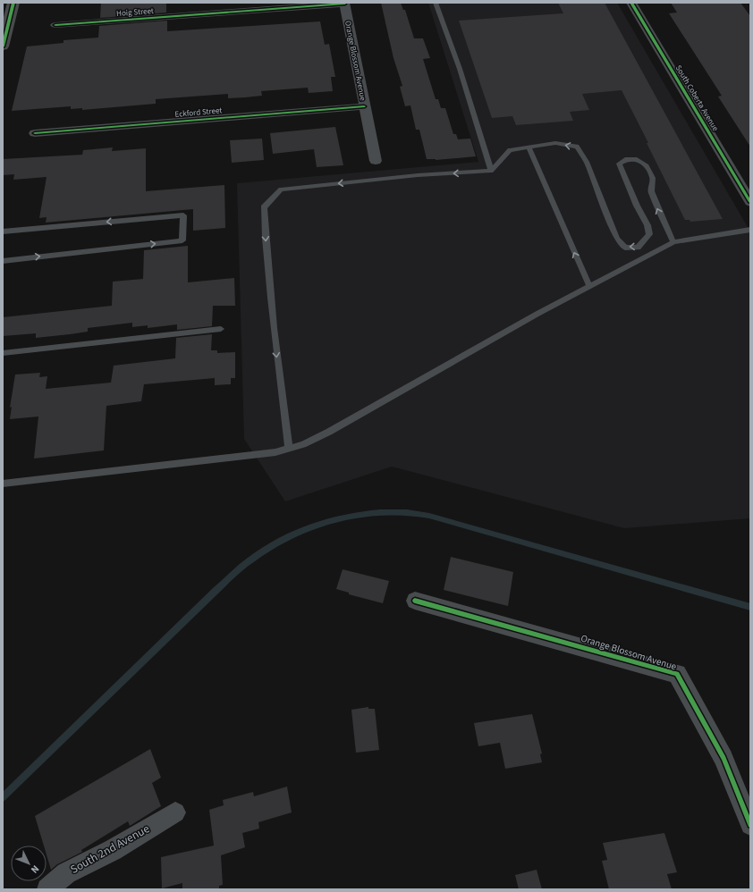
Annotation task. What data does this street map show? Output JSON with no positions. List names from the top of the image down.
{
  "streets": {
    "street": [
      "Hoig Street",
      "Orange Blossom Avenue",
      "South Coberta Avenue",
      "Eckford Street",
      "South 2nd Avenue"
    ]
  },
  "crossings": [
    ["Hoig Street", "Orange Blossom Avenue"],
    ["Orange Blossom Avenue", "Eckford Street"]
  ],
  "north": "bottom right"
}
